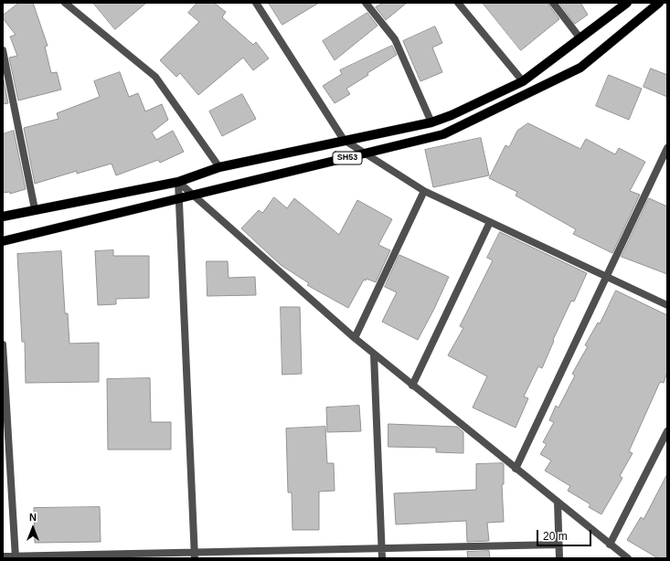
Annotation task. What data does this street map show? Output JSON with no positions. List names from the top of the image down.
{
  "streets": {
    "main road": ["SH53"]
  },
  "scale_bar": "20 m",
  "north": "top"
}
